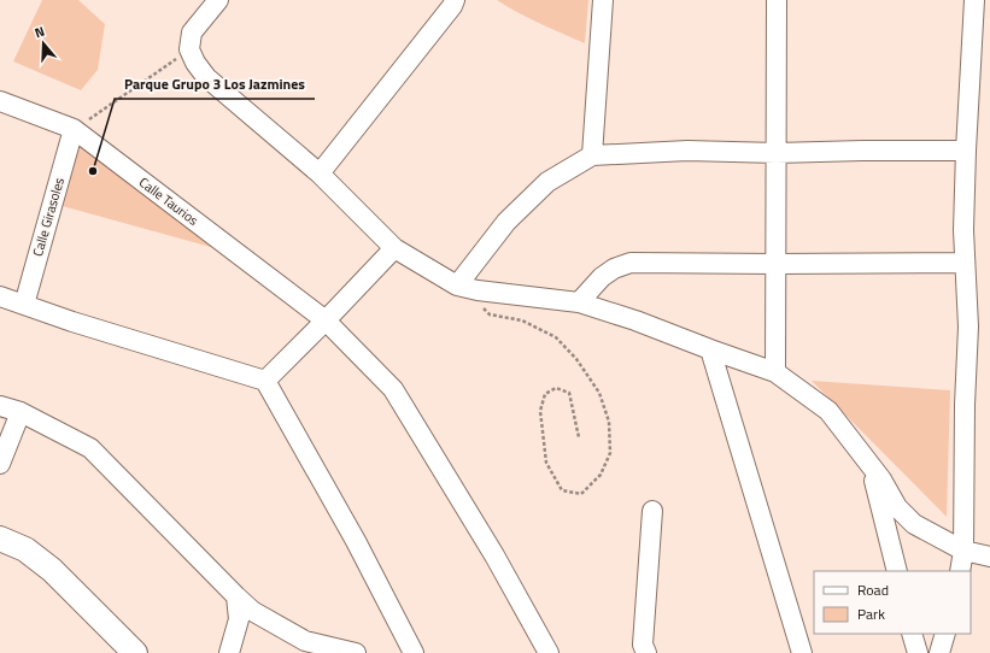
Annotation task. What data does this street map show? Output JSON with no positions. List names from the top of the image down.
{
  "streets": {
    "street": ["Calle Taurios", "Calle Girasoles"]
  },
  "crossings": [
    ["Calle Taurios", "Calle Girasoles"]
  ],
  "places": ["Parque Grupo 3 Los Jazmines"],
  "legend": ["Road", "Park"],
  "north": "top"
}
